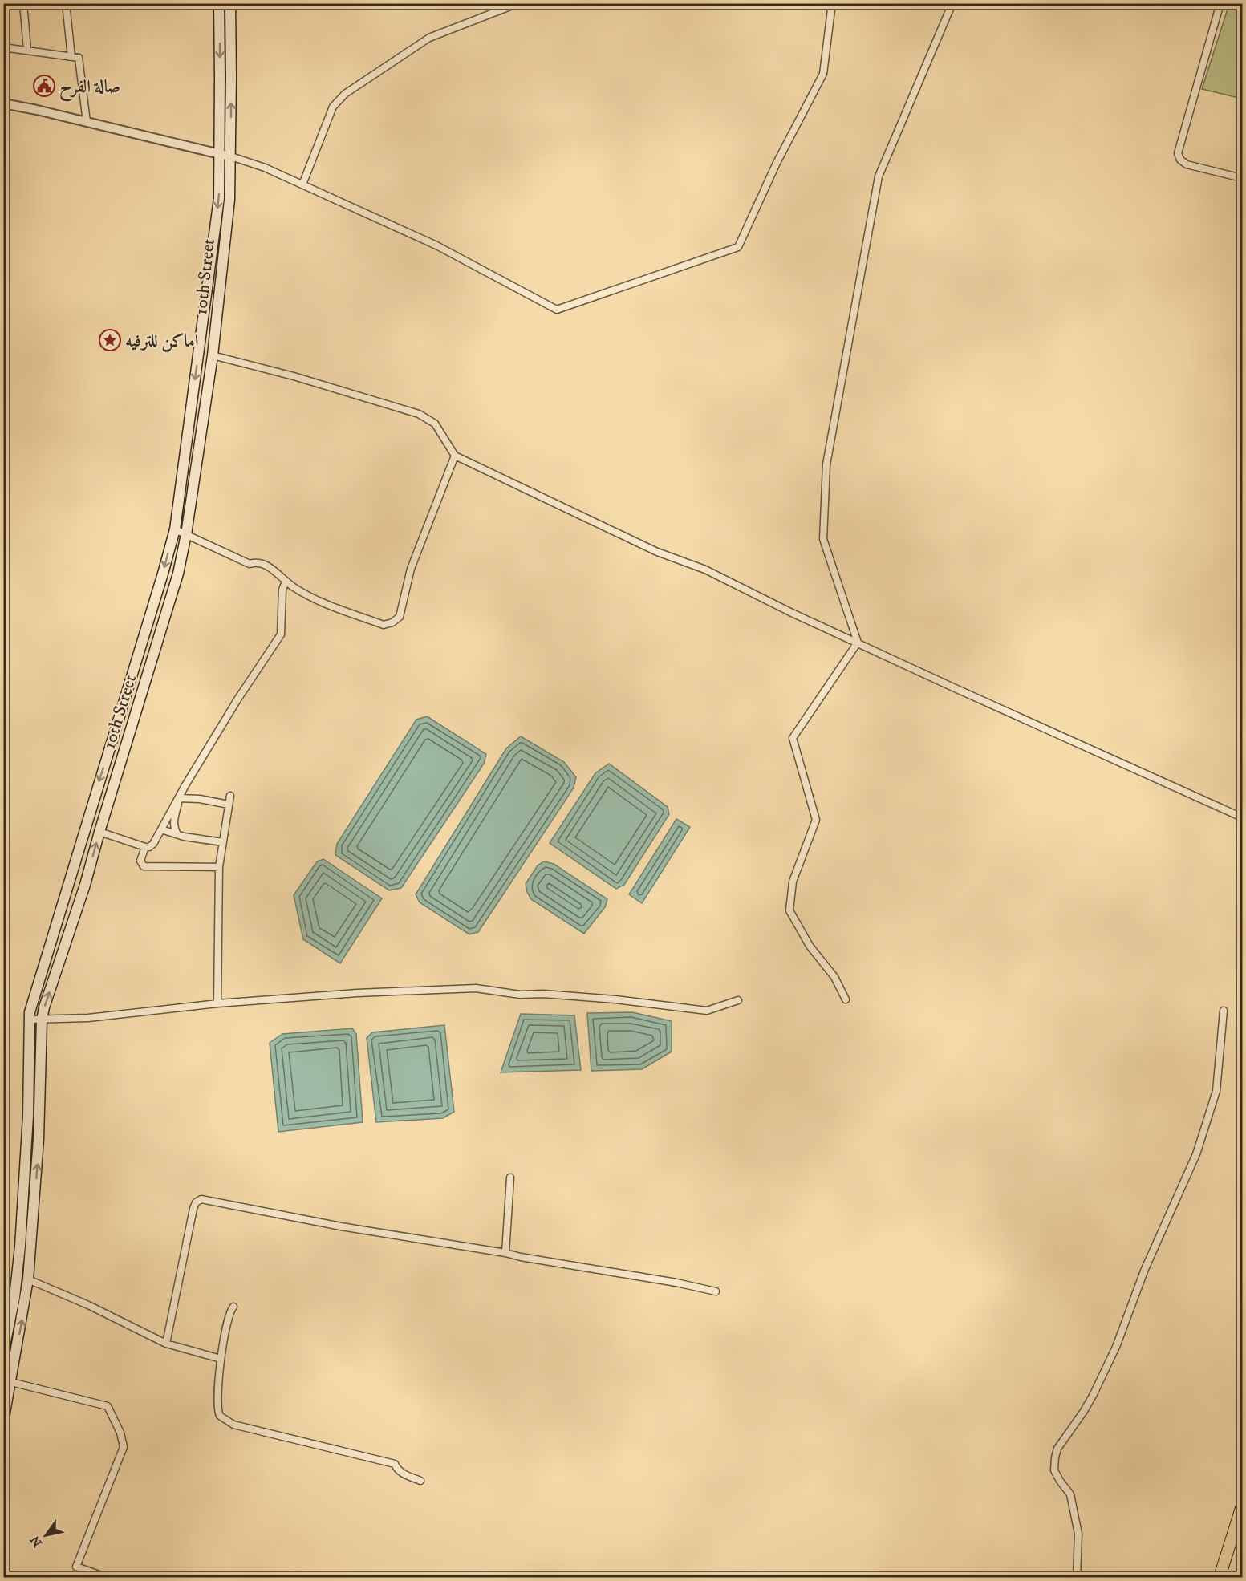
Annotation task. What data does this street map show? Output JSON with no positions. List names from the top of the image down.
{
  "streets": {
    "main road": ["10th Street"]
  },
  "places": {
    "public building": ["صالة الفرح"],
    "place": ["اماكن للترفيه"]
  },
  "north": "bottom left"
}
